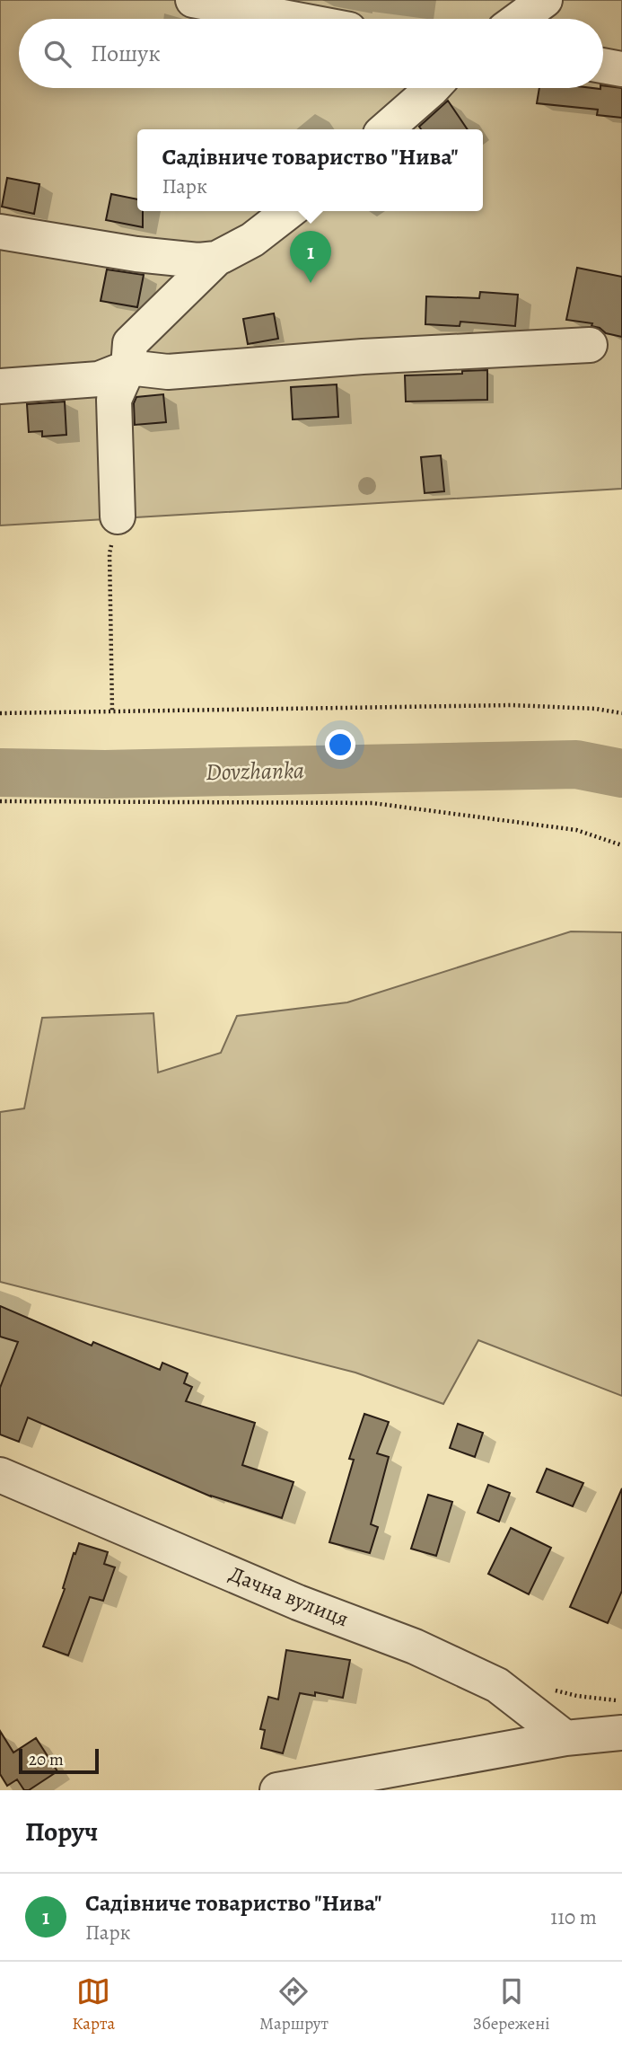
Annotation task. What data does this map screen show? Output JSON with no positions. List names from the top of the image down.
{
  "streets": {
    "street": ["Дачна вулиця"]
  },
  "water": ["Dovzhanka"],
  "scale_bar": "20 m",
  "page": {
    "search": "Пошук",
    "popup": ["Садівниче товариство \"Нива\"", "Парк"],
    "pins": "1",
    "scale": "20 m",
    "heading": "Поруч",
    "list": [
      {
        "mark": "1",
        "name": "Садівниче товариство \"Нива\"",
        "note": "Парк",
        "value": "110 m"
      }
    ],
    "nav": ["Карта", "Маршрут", "Збережені"]
  }
}
